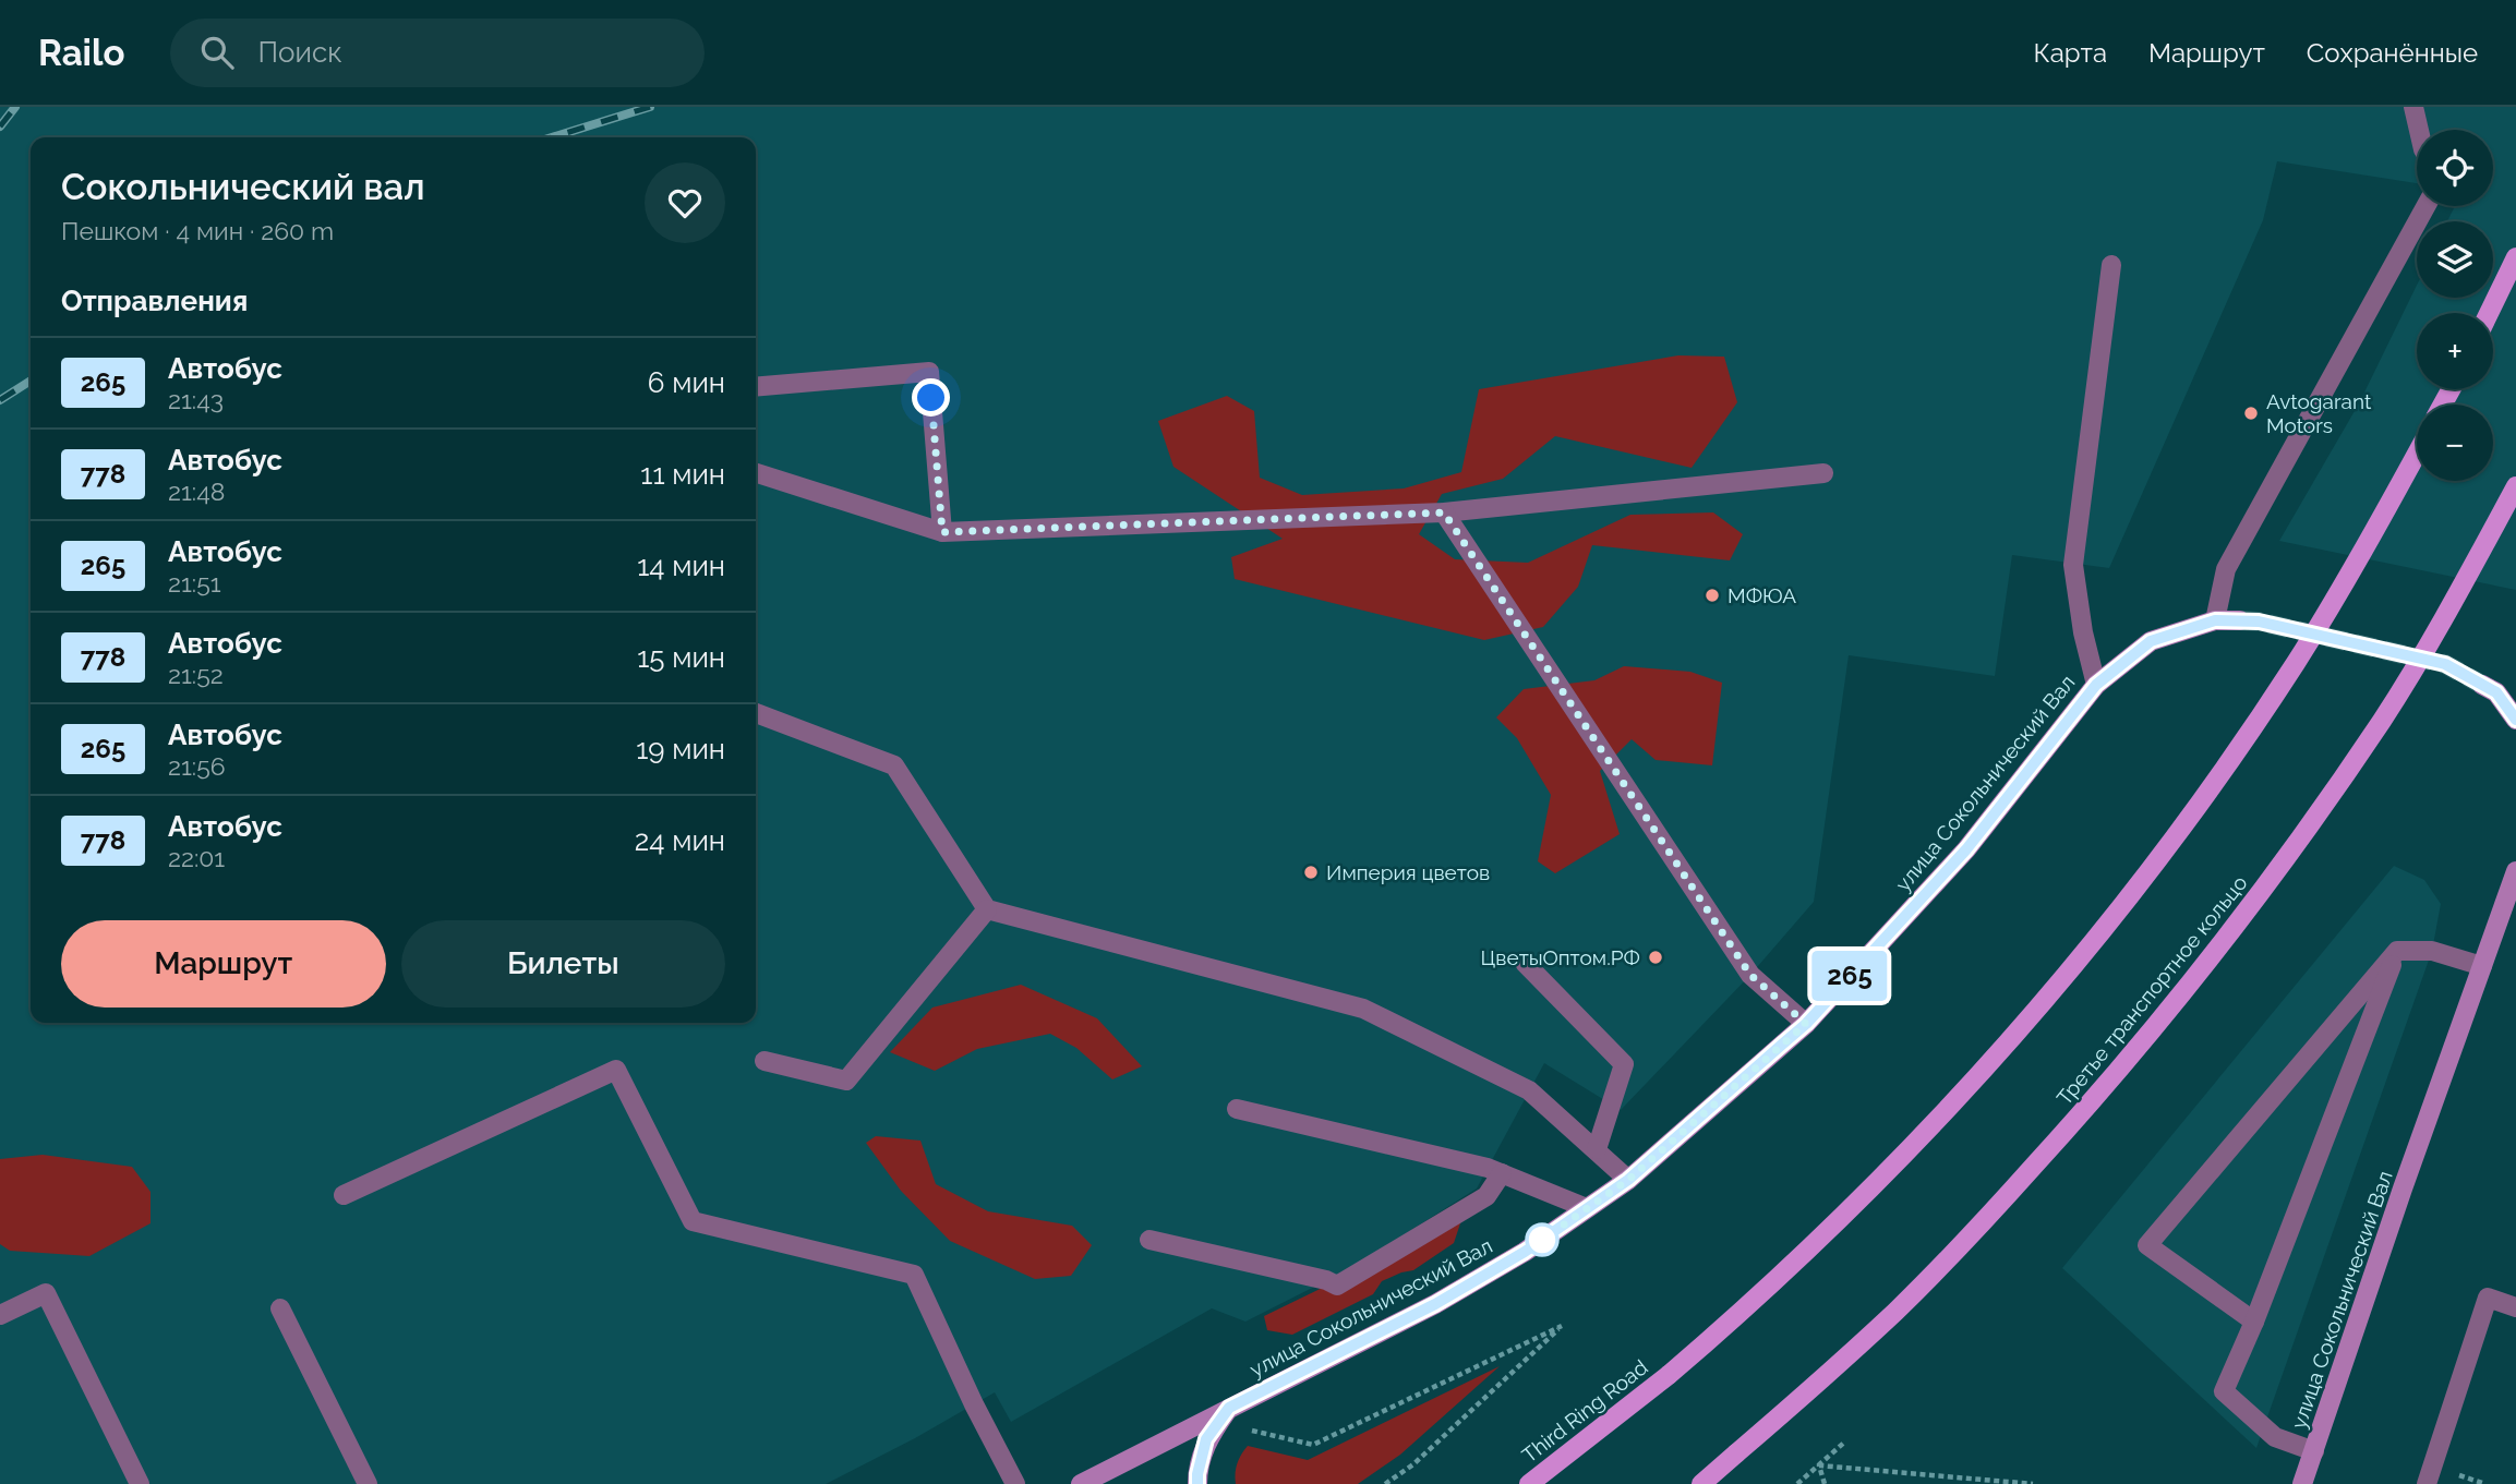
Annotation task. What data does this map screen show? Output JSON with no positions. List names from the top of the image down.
{
  "streets": {
    "main road": ["улица Сокольнический Вал", "Третье транспортное кольцо", "Third Ring Road"]
  },
  "places": [
    "Avtogarant Motors",
    "МФЮА",
    "Империя цветов",
    "ЦветыОптом.РФ"
  ],
  "lines": ["bus line 265"],
  "page": {
    "header": "Railo",
    "search": "Поиск",
    "nav": ["Карта", "Маршрут", "Сохранённые"],
    "on_map": "265",
    "map_buttons": ["+", "−"],
    "heading": [
      ["Сокольнический вал", "Пешком · 4 мин · 260 m"],
      "Отправления"
    ],
    "list": [
      {
        "mark": "265",
        "name": "Автобус",
        "note": "21:43",
        "value": "6 мин"
      },
      {
        "mark": "778",
        "name": "Автобус",
        "note": "21:48",
        "value": "11 мин"
      },
      {
        "mark": "265",
        "name": "Автобус",
        "note": "21:51",
        "value": "14 мин"
      },
      {
        "mark": "778",
        "name": "Автобус",
        "note": "21:52",
        "value": "15 мин"
      },
      {
        "mark": "265",
        "name": "Автобус",
        "note": "21:56",
        "value": "19 мин"
      },
      {
        "mark": "778",
        "name": "Автобус",
        "note": "22:01",
        "value": "24 мин"
      }
    ],
    "buttons": ["Маршрут", "Билеты"]
  }
}
